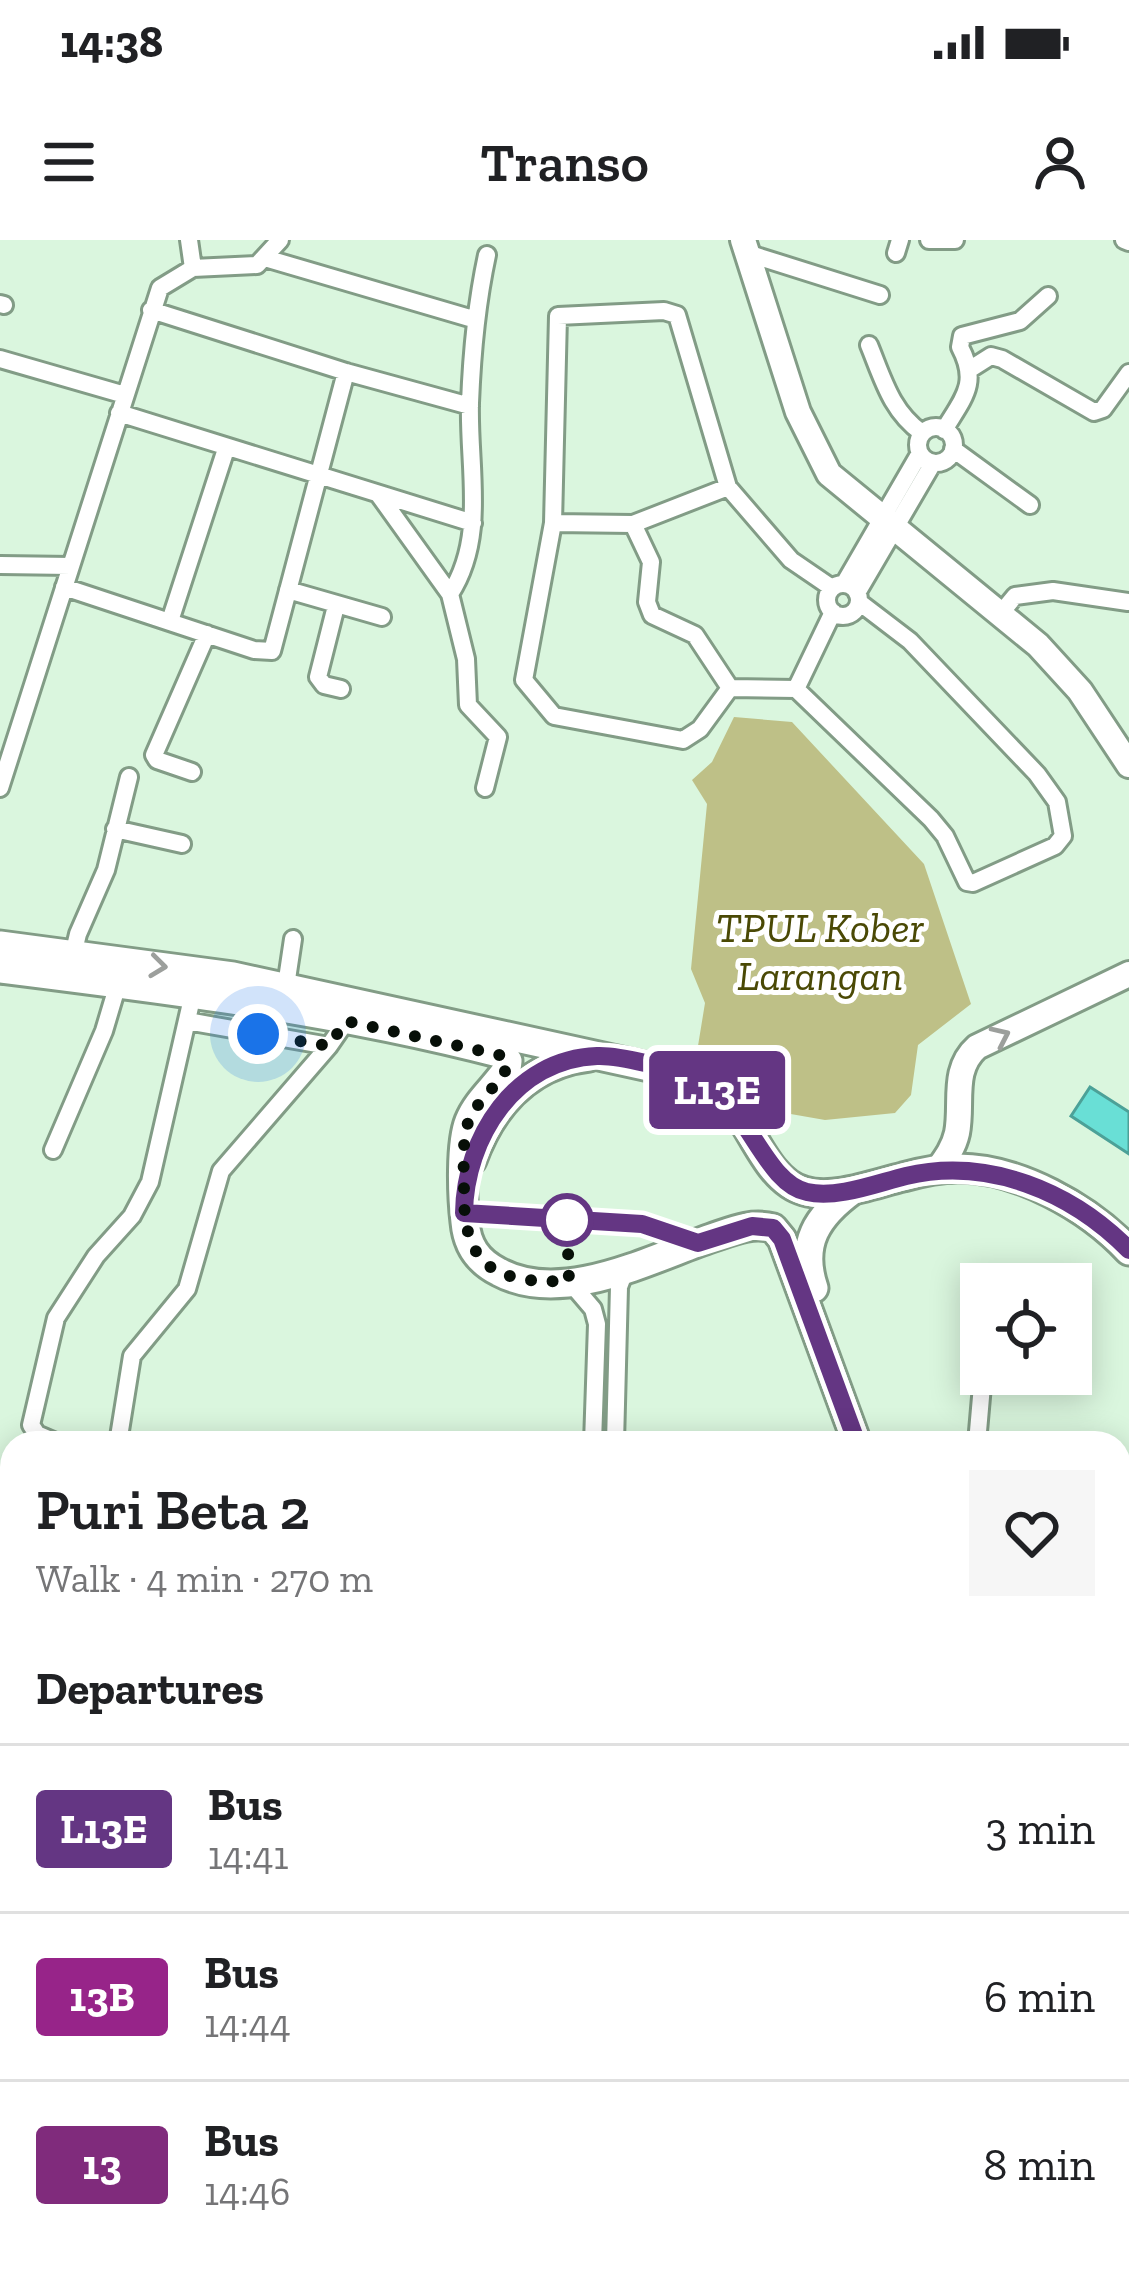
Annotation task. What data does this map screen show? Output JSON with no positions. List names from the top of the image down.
{
  "parks": ["TPUL Kober Larangan"],
  "lines": ["bus line L13E"],
  "page": {
    "status": "14:38",
    "header": "Transo",
    "on_map": "L13E",
    "heading": [
      ["Puri Beta 2", "Walk · 4 min · 270 m"],
      "Departures"
    ],
    "list": [
      {
        "mark": "L13E",
        "name": "Bus",
        "note": "14:41",
        "value": "3 min"
      },
      {
        "mark": "13B",
        "name": "Bus",
        "note": "14:44",
        "value": "6 min"
      },
      {
        "mark": "13",
        "name": "Bus",
        "note": "14:46",
        "value": "8 min"
      }
    ]
  }
}
